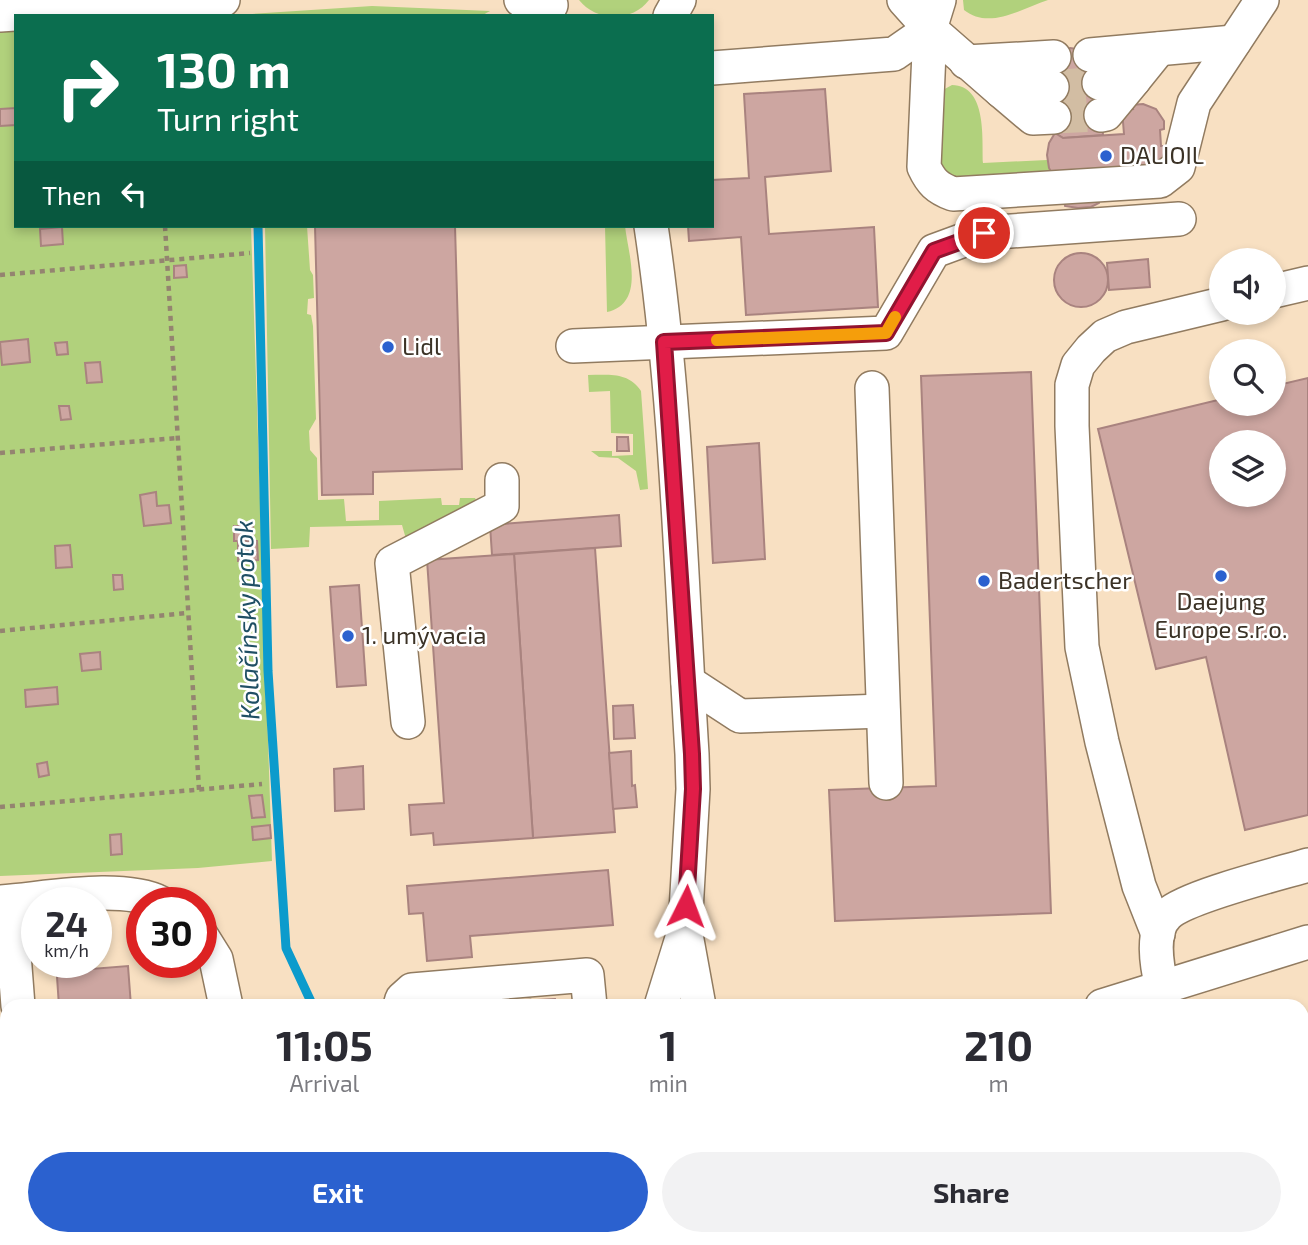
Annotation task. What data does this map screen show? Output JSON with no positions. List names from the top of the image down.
{
  "water": ["Kolačínsky potok"],
  "places": [
    "DALIOIL",
    "Lidl",
    "Daejung Europe s.r.o.",
    "Badertscher",
    "1. umývacia"
  ],
  "page": {
    "turn": ["130 m", "Turn right"],
    "then": "Then",
    "speed": "24 km/h",
    "limit": "30",
    "eta": [
      "11:05",
      "Arrival",
      "1",
      "min",
      "210",
      "m"
    ],
    "buttons": ["Exit", "Share"]
  }
}
